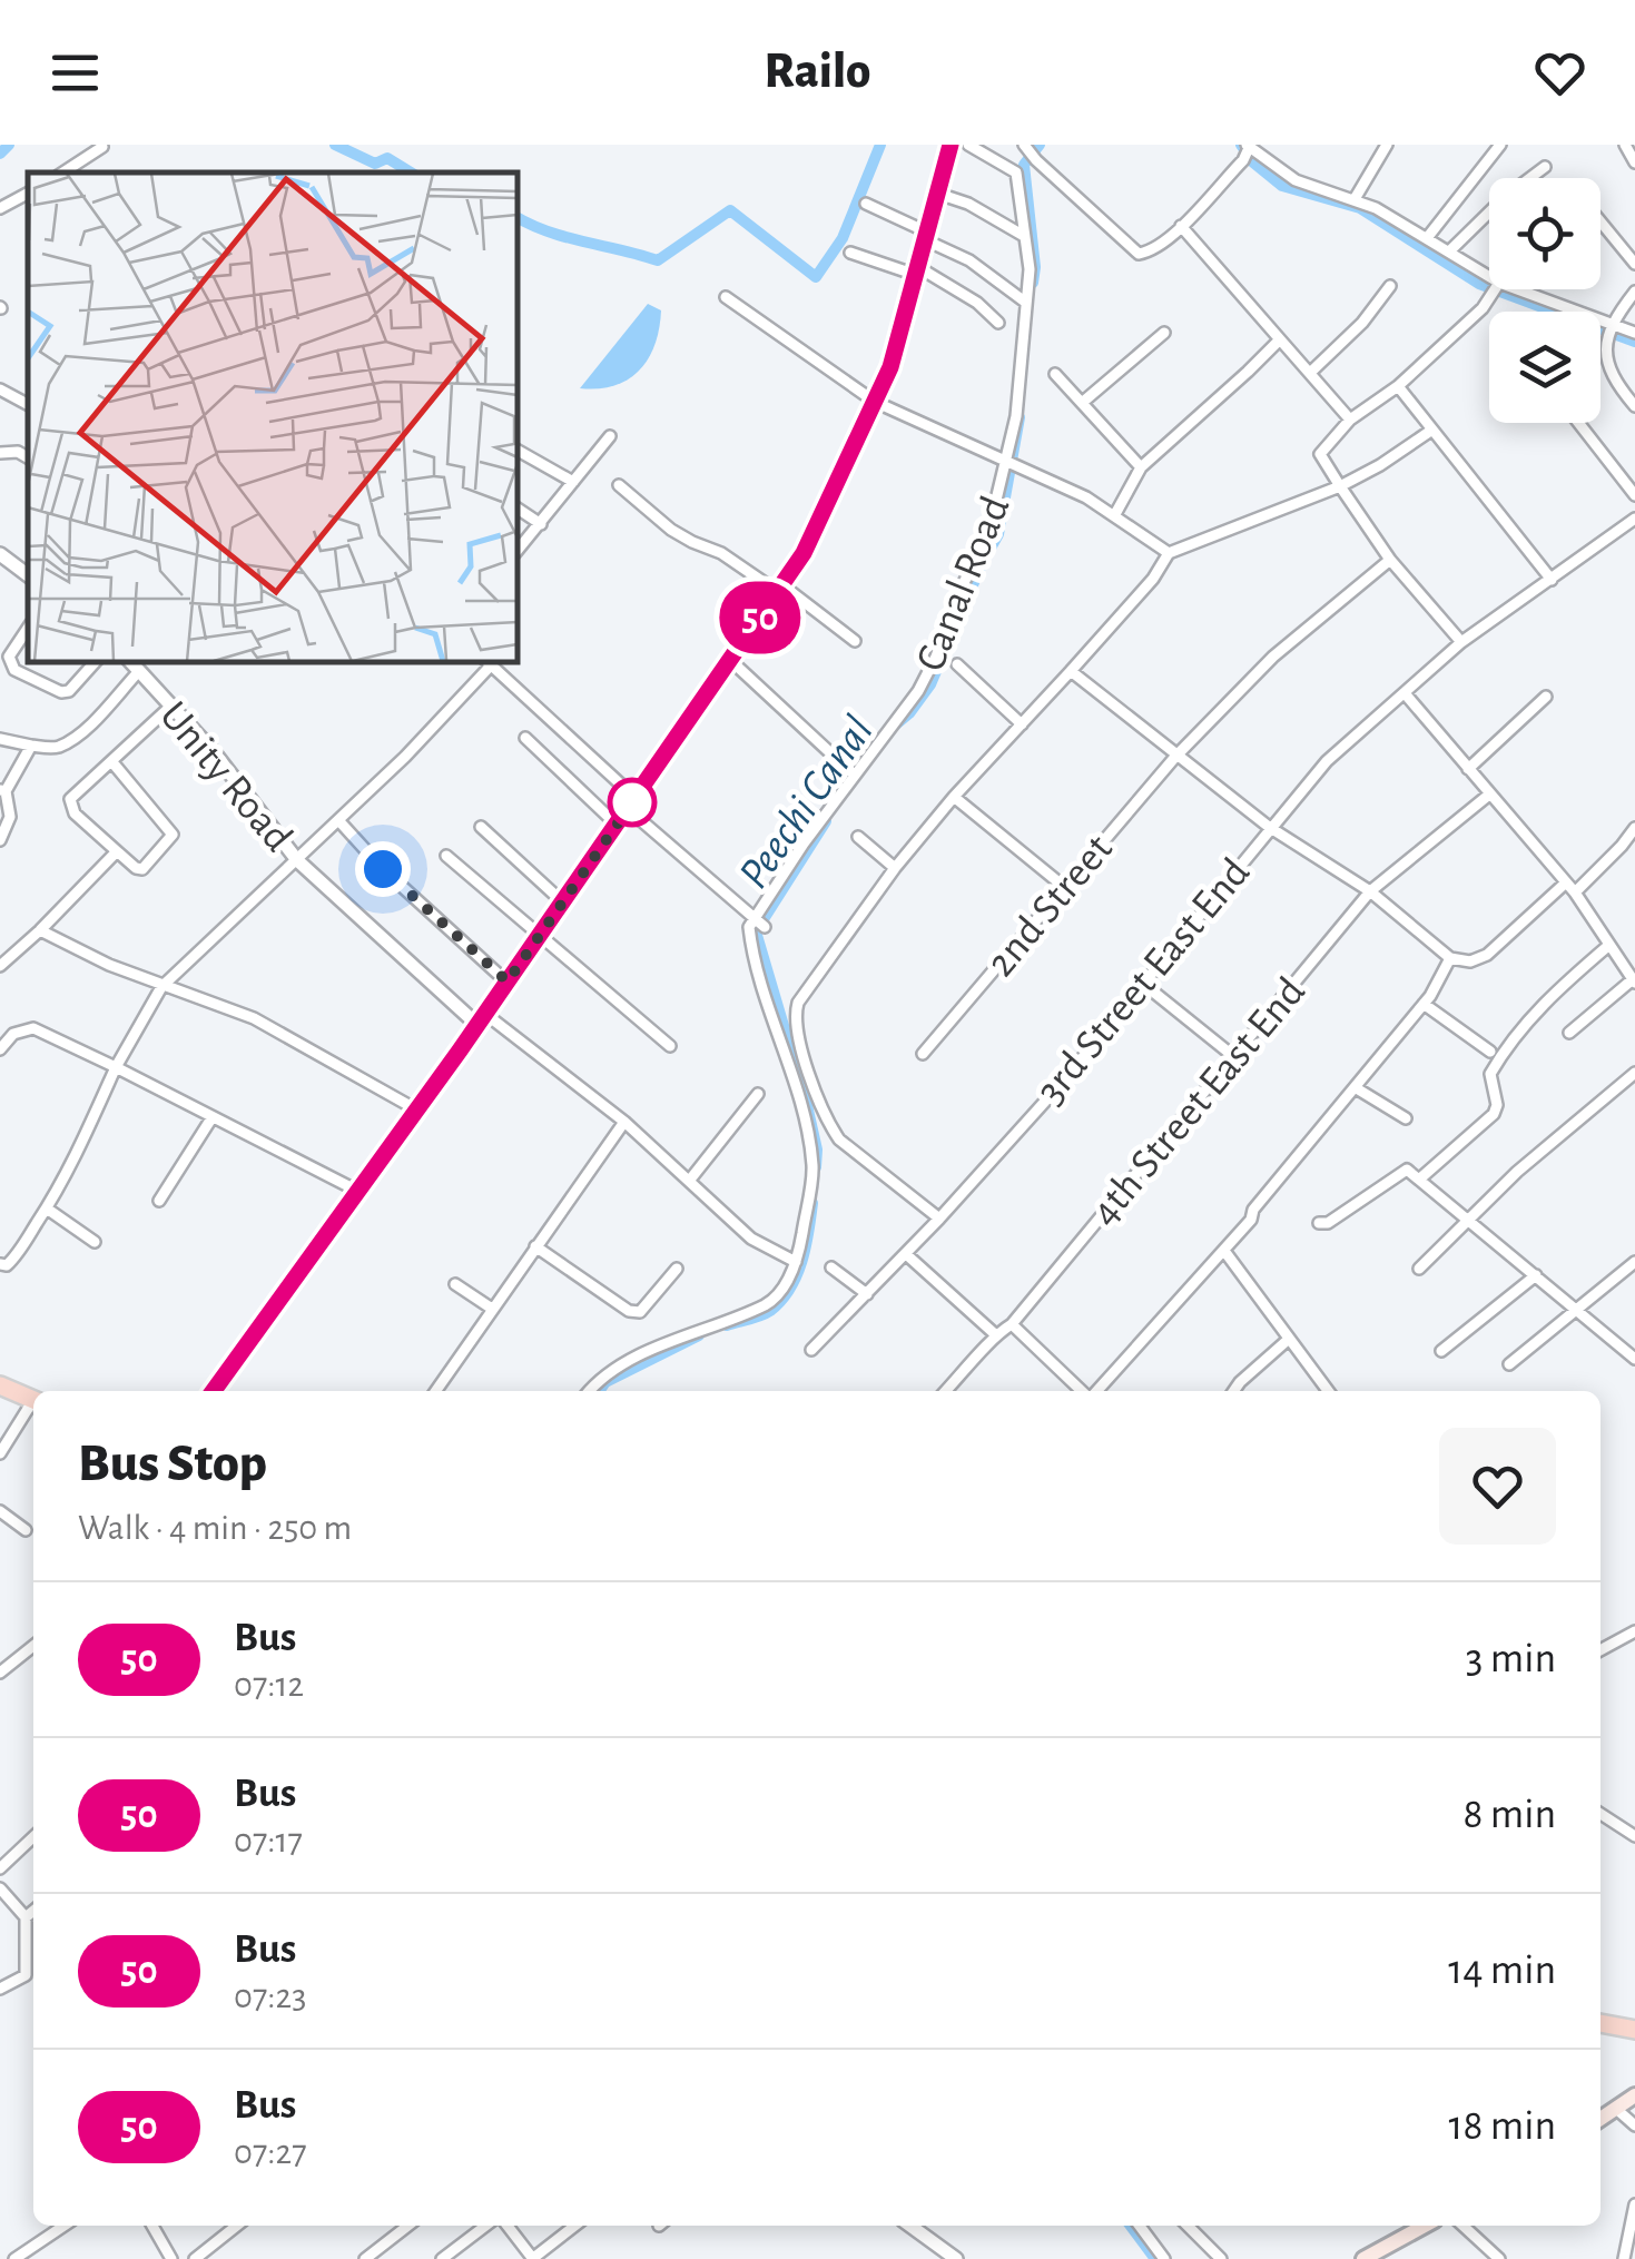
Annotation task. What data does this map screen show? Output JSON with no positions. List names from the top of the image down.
{
  "streets": {
    "street": [
      "Canal Road",
      "Unity Road",
      "2nd Street",
      "3rd Street East End",
      "4th Street East End"
    ]
  },
  "water": ["Peechi Canal"],
  "lines": ["bus line 50"],
  "page": {
    "header": "Railo",
    "on_map": "50",
    "heading": ["Bus Stop", "Walk · 4 min · 250 m"],
    "list": [
      {
        "mark": "50",
        "name": "Bus",
        "note": "07:12",
        "value": "3 min"
      },
      {
        "mark": "50",
        "name": "Bus",
        "note": "07:17",
        "value": "8 min"
      },
      {
        "mark": "50",
        "name": "Bus",
        "note": "07:23",
        "value": "14 min"
      },
      {
        "mark": "50",
        "name": "Bus",
        "note": "07:27",
        "value": "18 min"
      }
    ]
  }
}
